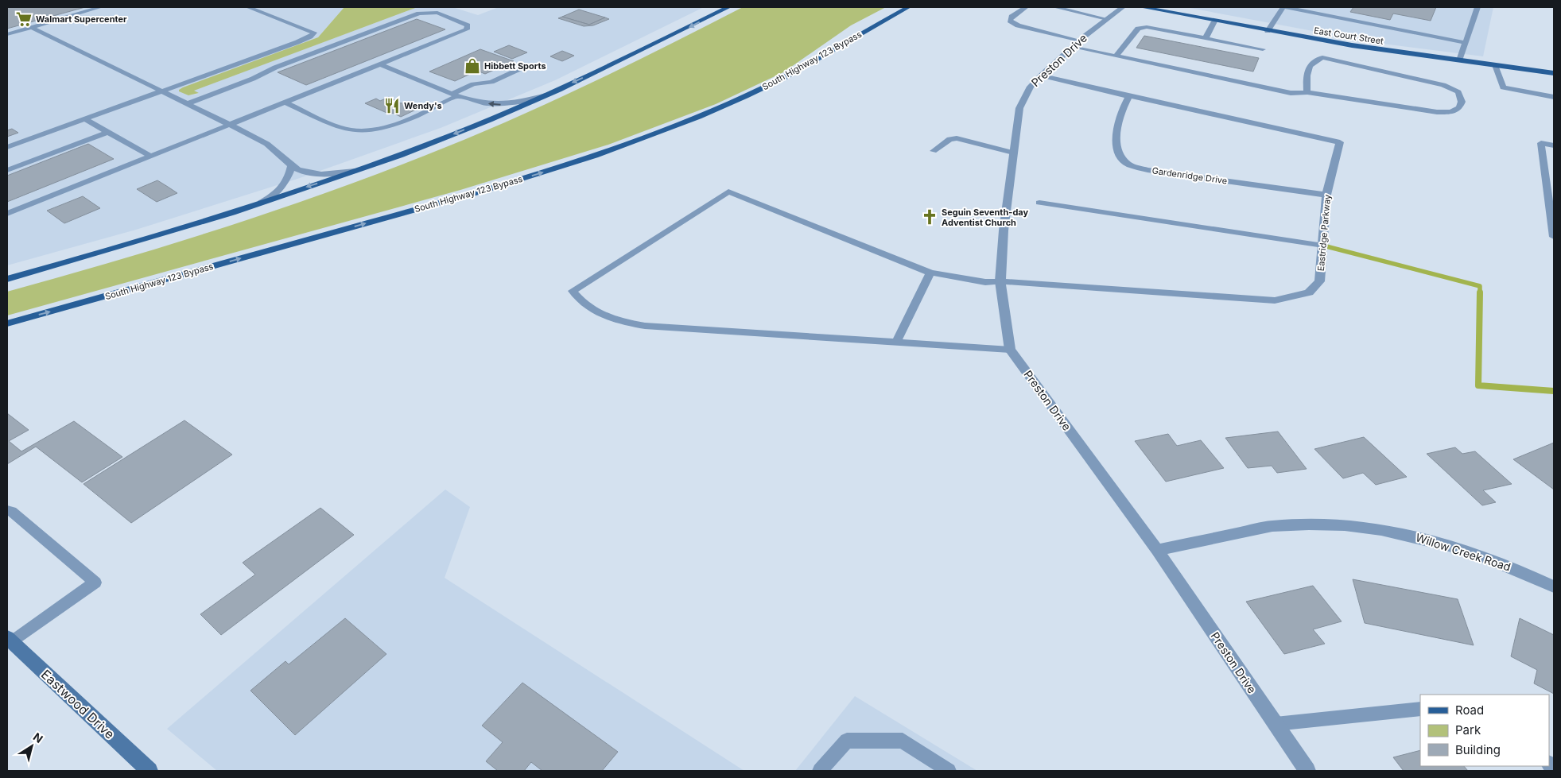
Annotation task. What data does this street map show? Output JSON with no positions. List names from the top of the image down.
{
  "streets": {
    "main road": ["East Court Street", "South Highway 123 Bypass", "Eastwood Drive"],
    "street": [
      "Preston Drive",
      "Gardenridge Drive",
      "Eastridge Parkway",
      "Willow Creek Road"
    ]
  },
  "crossings": [
    ["Preston Drive", "Eastridge Parkway"],
    ["Preston Drive", "Willow Creek Road"],
    ["Gardenridge Drive", "Eastridge Parkway"]
  ],
  "places": {
    "supermarket": ["Walmart Supercenter"],
    "shop": ["Hibbett Sports"],
    "restaurant": ["Wendy's"],
    "church": ["Seguin Seventh-day Adventist Church"]
  },
  "legend": ["Road", "Park", "Building"],
  "north": "top right"
}
